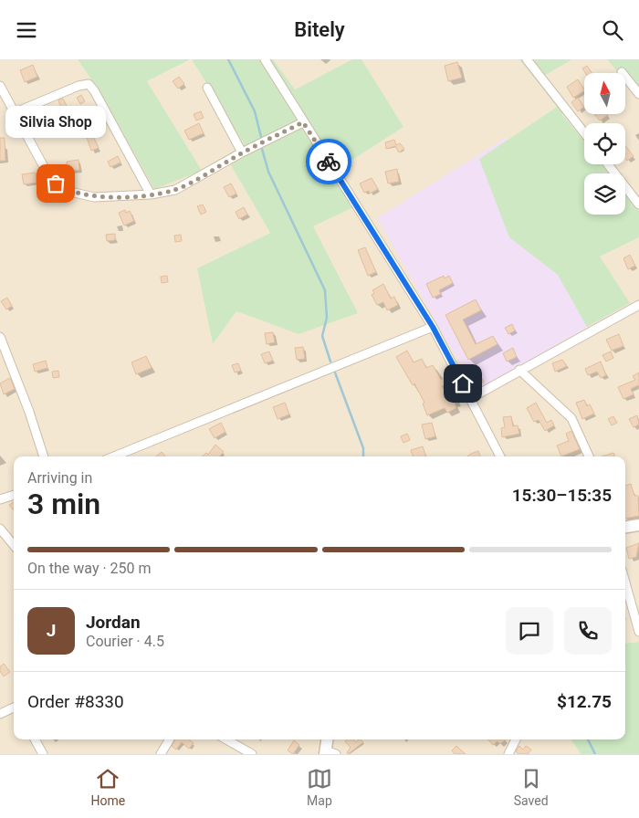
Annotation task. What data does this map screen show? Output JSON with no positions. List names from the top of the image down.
{
  "places": ["Silvia Shop"],
  "north": "top",
  "page": {
    "header": "Bitely",
    "bubble": "Silvia Shop",
    "heading": ["3 min", "Arriving in", "15:30–15:35"],
    "panel": [
      "Jordan",
      "Courier · 4.5",
      "Order #8330",
      "$12.75"
    ],
    "bar": "On the way · 250 m",
    "round": "J",
    "tabs": ["Home", "Map", "Saved"]
  }
}
